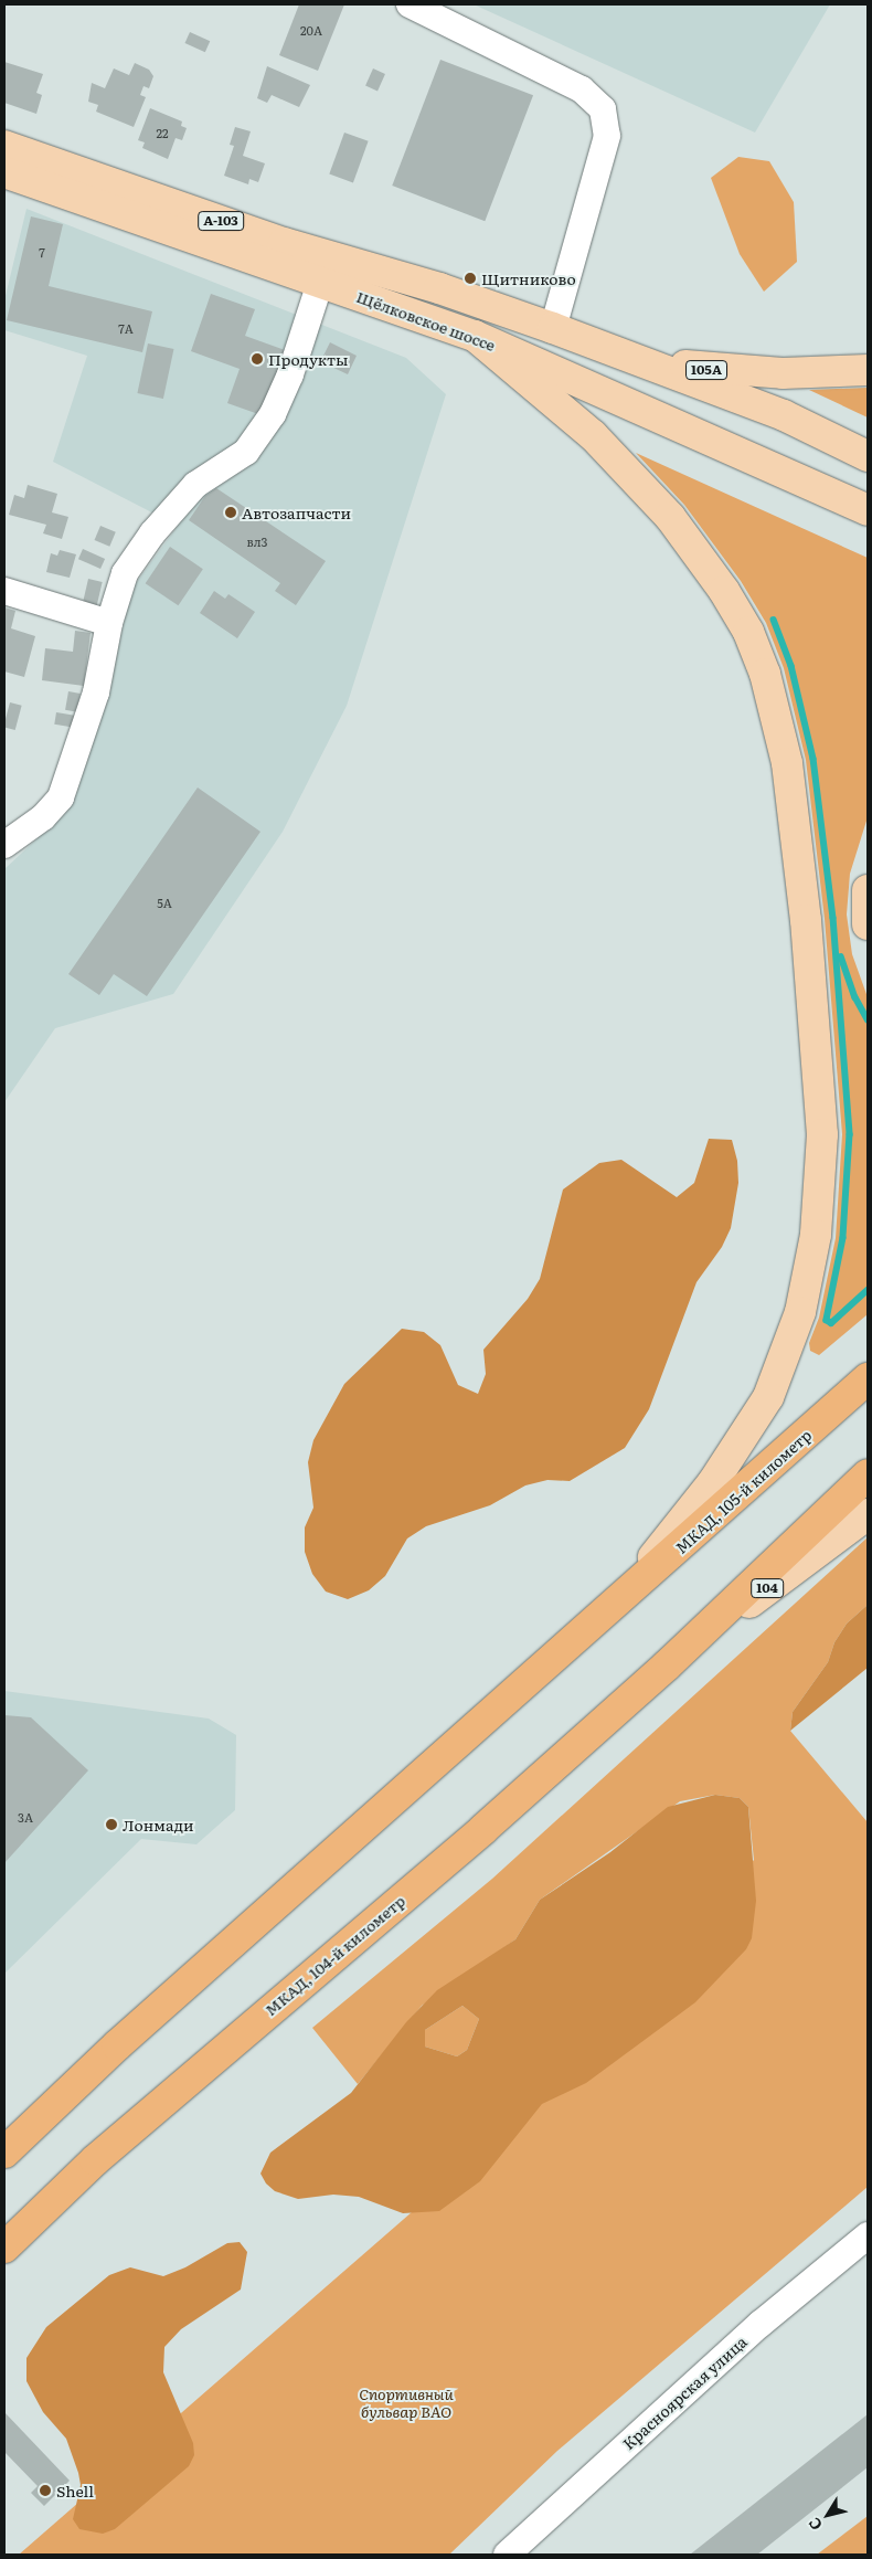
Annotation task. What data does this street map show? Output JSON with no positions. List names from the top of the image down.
{
  "streets": {
    "highway": ["МКАД, 105-й километр", "МКАД, 104-й километр"],
    "main road": [
      "А-103",
      "Щёлковское шоссе",
      "105A",
      "104"
    ],
    "street": ["Красноярская улица"]
  },
  "crossings": [
    ["Щёлковское шоссе", "105A"],
    ["104", "МКАД, 104-й километр"]
  ],
  "parks": ["Спортивный бульвар ВАО"],
  "places": [
    "Щитниково",
    "Продукты",
    "Автозапчасти",
    "Лонмади",
    "Shell"
  ],
  "house_numbers": [
    "20А",
    "22",
    "7",
    "7А",
    "вл3",
    "5A",
    "3A"
  ],
  "north": "bottom left"
}
